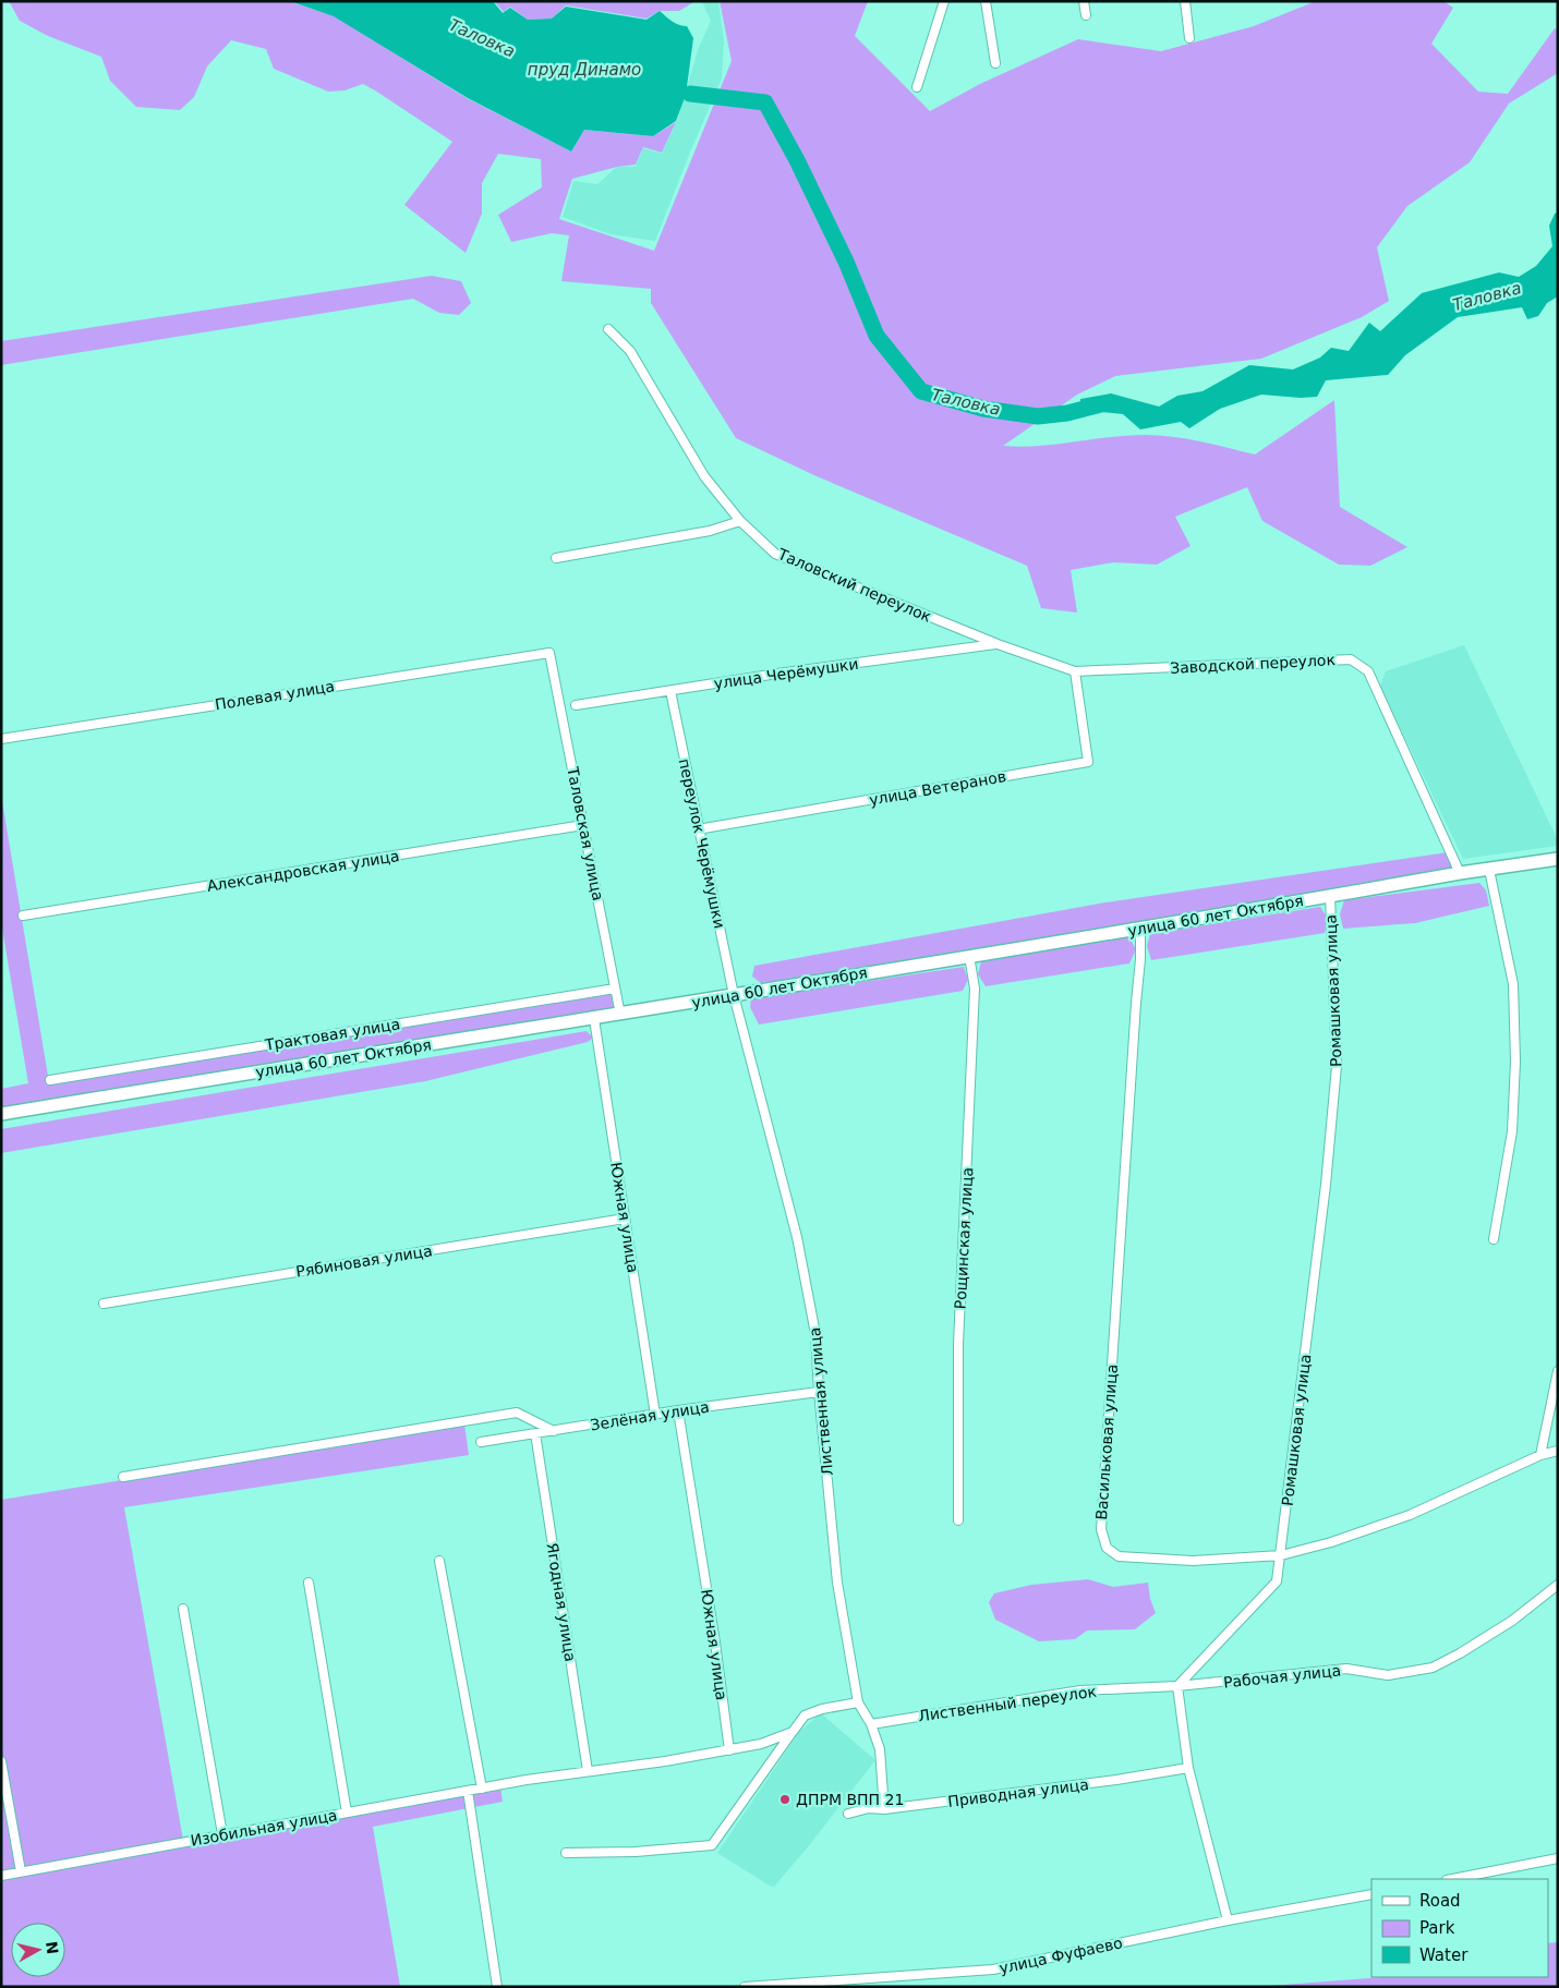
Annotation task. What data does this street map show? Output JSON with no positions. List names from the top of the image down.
{
  "streets": {
    "street": [
      "Таловский переулок",
      "Заводской переулок",
      "улица Черёмушки",
      "Полевая улица",
      "улица Ветеранов",
      "Таловская улица",
      "переулок Черёмушки",
      "Александровская улица",
      "улица 60 лет Октября",
      "Ромашковая улица",
      "Трактовая улица",
      "Южная улица",
      "Рощинская улица",
      "Рябиновая улица",
      "Лиственная улица",
      "Зелёная улица",
      "Васильковая улица",
      "Ягодная улица",
      "Рабочая улица",
      "Лиственный переулок",
      "Приводная улица",
      "Изобильная улица",
      "улица Фуфаево"
    ]
  },
  "crossings": [
    ["Таловский переулок", "Заводской переулок"],
    ["Таловский переулок", "улица Черёмушки"],
    ["Таловский переулок", "улица Ветеранов"],
    ["Заводской переулок", "улица Ветеранов"],
    ["Заводской переулок", "улица 60 лет Октября"],
    ["улица Черёмушки", "переулок Черёмушки"],
    ["Полевая улица", "Таловская улица"],
    ["улица Ветеранов", "переулок Черёмушки"],
    ["Таловская улица", "Александровская улица"],
    ["Таловская улица", "улица 60 лет Октября"],
    ["Таловская улица", "Трактовая улица"],
    ["переулок Черёмушки", "улица 60 лет Октября"],
    ["переулок Черёмушки", "Лиственная улица"],
    ["улица 60 лет Октября", "Ромашковая улица"],
    ["улица 60 лет Октября", "Южная улица"],
    ["улица 60 лет Октября", "Рощинская улица"],
    ["улица 60 лет Октября", "Лиственная улица"],
    ["улица 60 лет Октября", "Васильковая улица"],
    ["Ромашковая улица", "Васильковая улица"],
    ["Ромашковая улица", "Рабочая улица"],
    ["Ромашковая улица", "Лиственный переулок"],
    ["Южная улица", "Рябиновая улица"],
    ["Южная улица", "Зелёная улица"],
    ["Южная улица", "Изобильная улица"],
    ["Лиственная улица", "Зелёная улица"],
    ["Лиственная улица", "Лиственный переулок"],
    ["Лиственная улица", "Приводная улица"],
    ["Зелёная улица", "Ягодная улица"],
    ["Ягодная улица", "Изобильная улица"],
    ["Рабочая улица", "Лиственный переулок"]
  ],
  "water": ["Таловка", "пруд Динамо"],
  "places": ["ДПРМ ВПП 21"],
  "legend": ["Road", "Park", "Water"],
  "north": "right"
}
